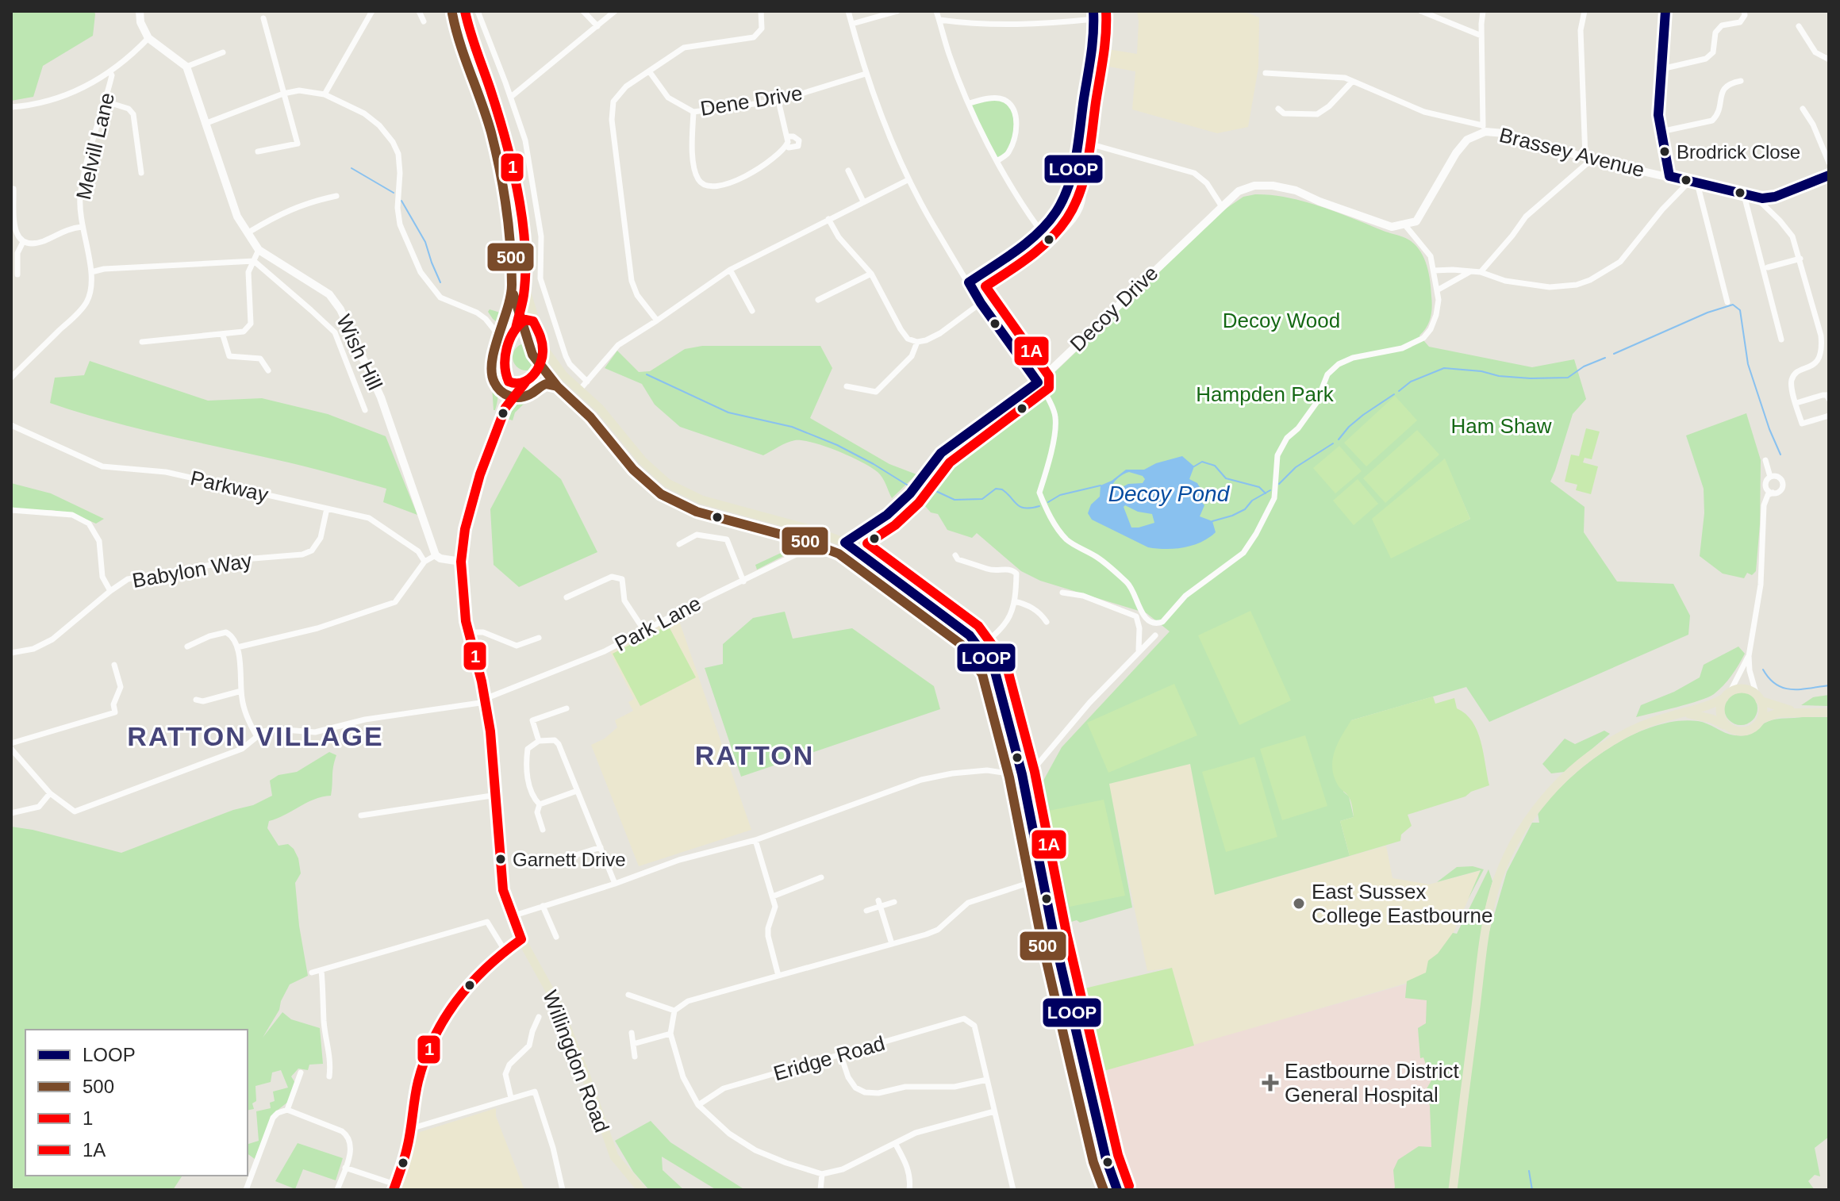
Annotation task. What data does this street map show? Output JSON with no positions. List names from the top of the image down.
{
  "streets": {
    "main road": ["Willingdon Road"],
    "street": [
      "Dene Drive",
      "Melvill Lane",
      "Brassey Avenue",
      "Decoy Drive",
      "Wish Hill",
      "Parkway",
      "Babylon Way",
      "Park Lane",
      "Eridge Road"
    ]
  },
  "crossings": [
    ["Brassey Avenue", "Decoy Drive"],
    ["Parkway", "Babylon Way"],
    ["Park Lane", "Willingdon Road"]
  ],
  "districts": ["RATTON VILLAGE", "RATTON"],
  "water": ["Decoy Pond"],
  "parks": ["Decoy Wood", "Hampden Park", "Ham Shaw"],
  "places": {
    "other": ["Brodrick Close", "Garnett Drive", "East Sussex College Eastbourne"],
    "health": ["Eastbourne District General Hospital"]
  },
  "lines": [
    "transit line LOOP",
    "transit line 1",
    "transit line 1A",
    "transit line 500"
  ],
  "legend": [
    "LOOP",
    "500",
    "1",
    "1A"
  ]
}
